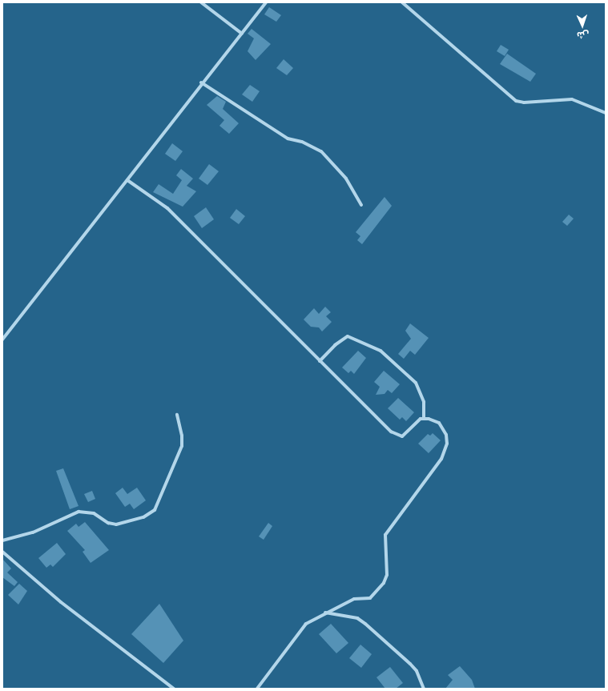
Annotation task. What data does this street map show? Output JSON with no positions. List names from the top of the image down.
{
  "north": "bottom"
}
